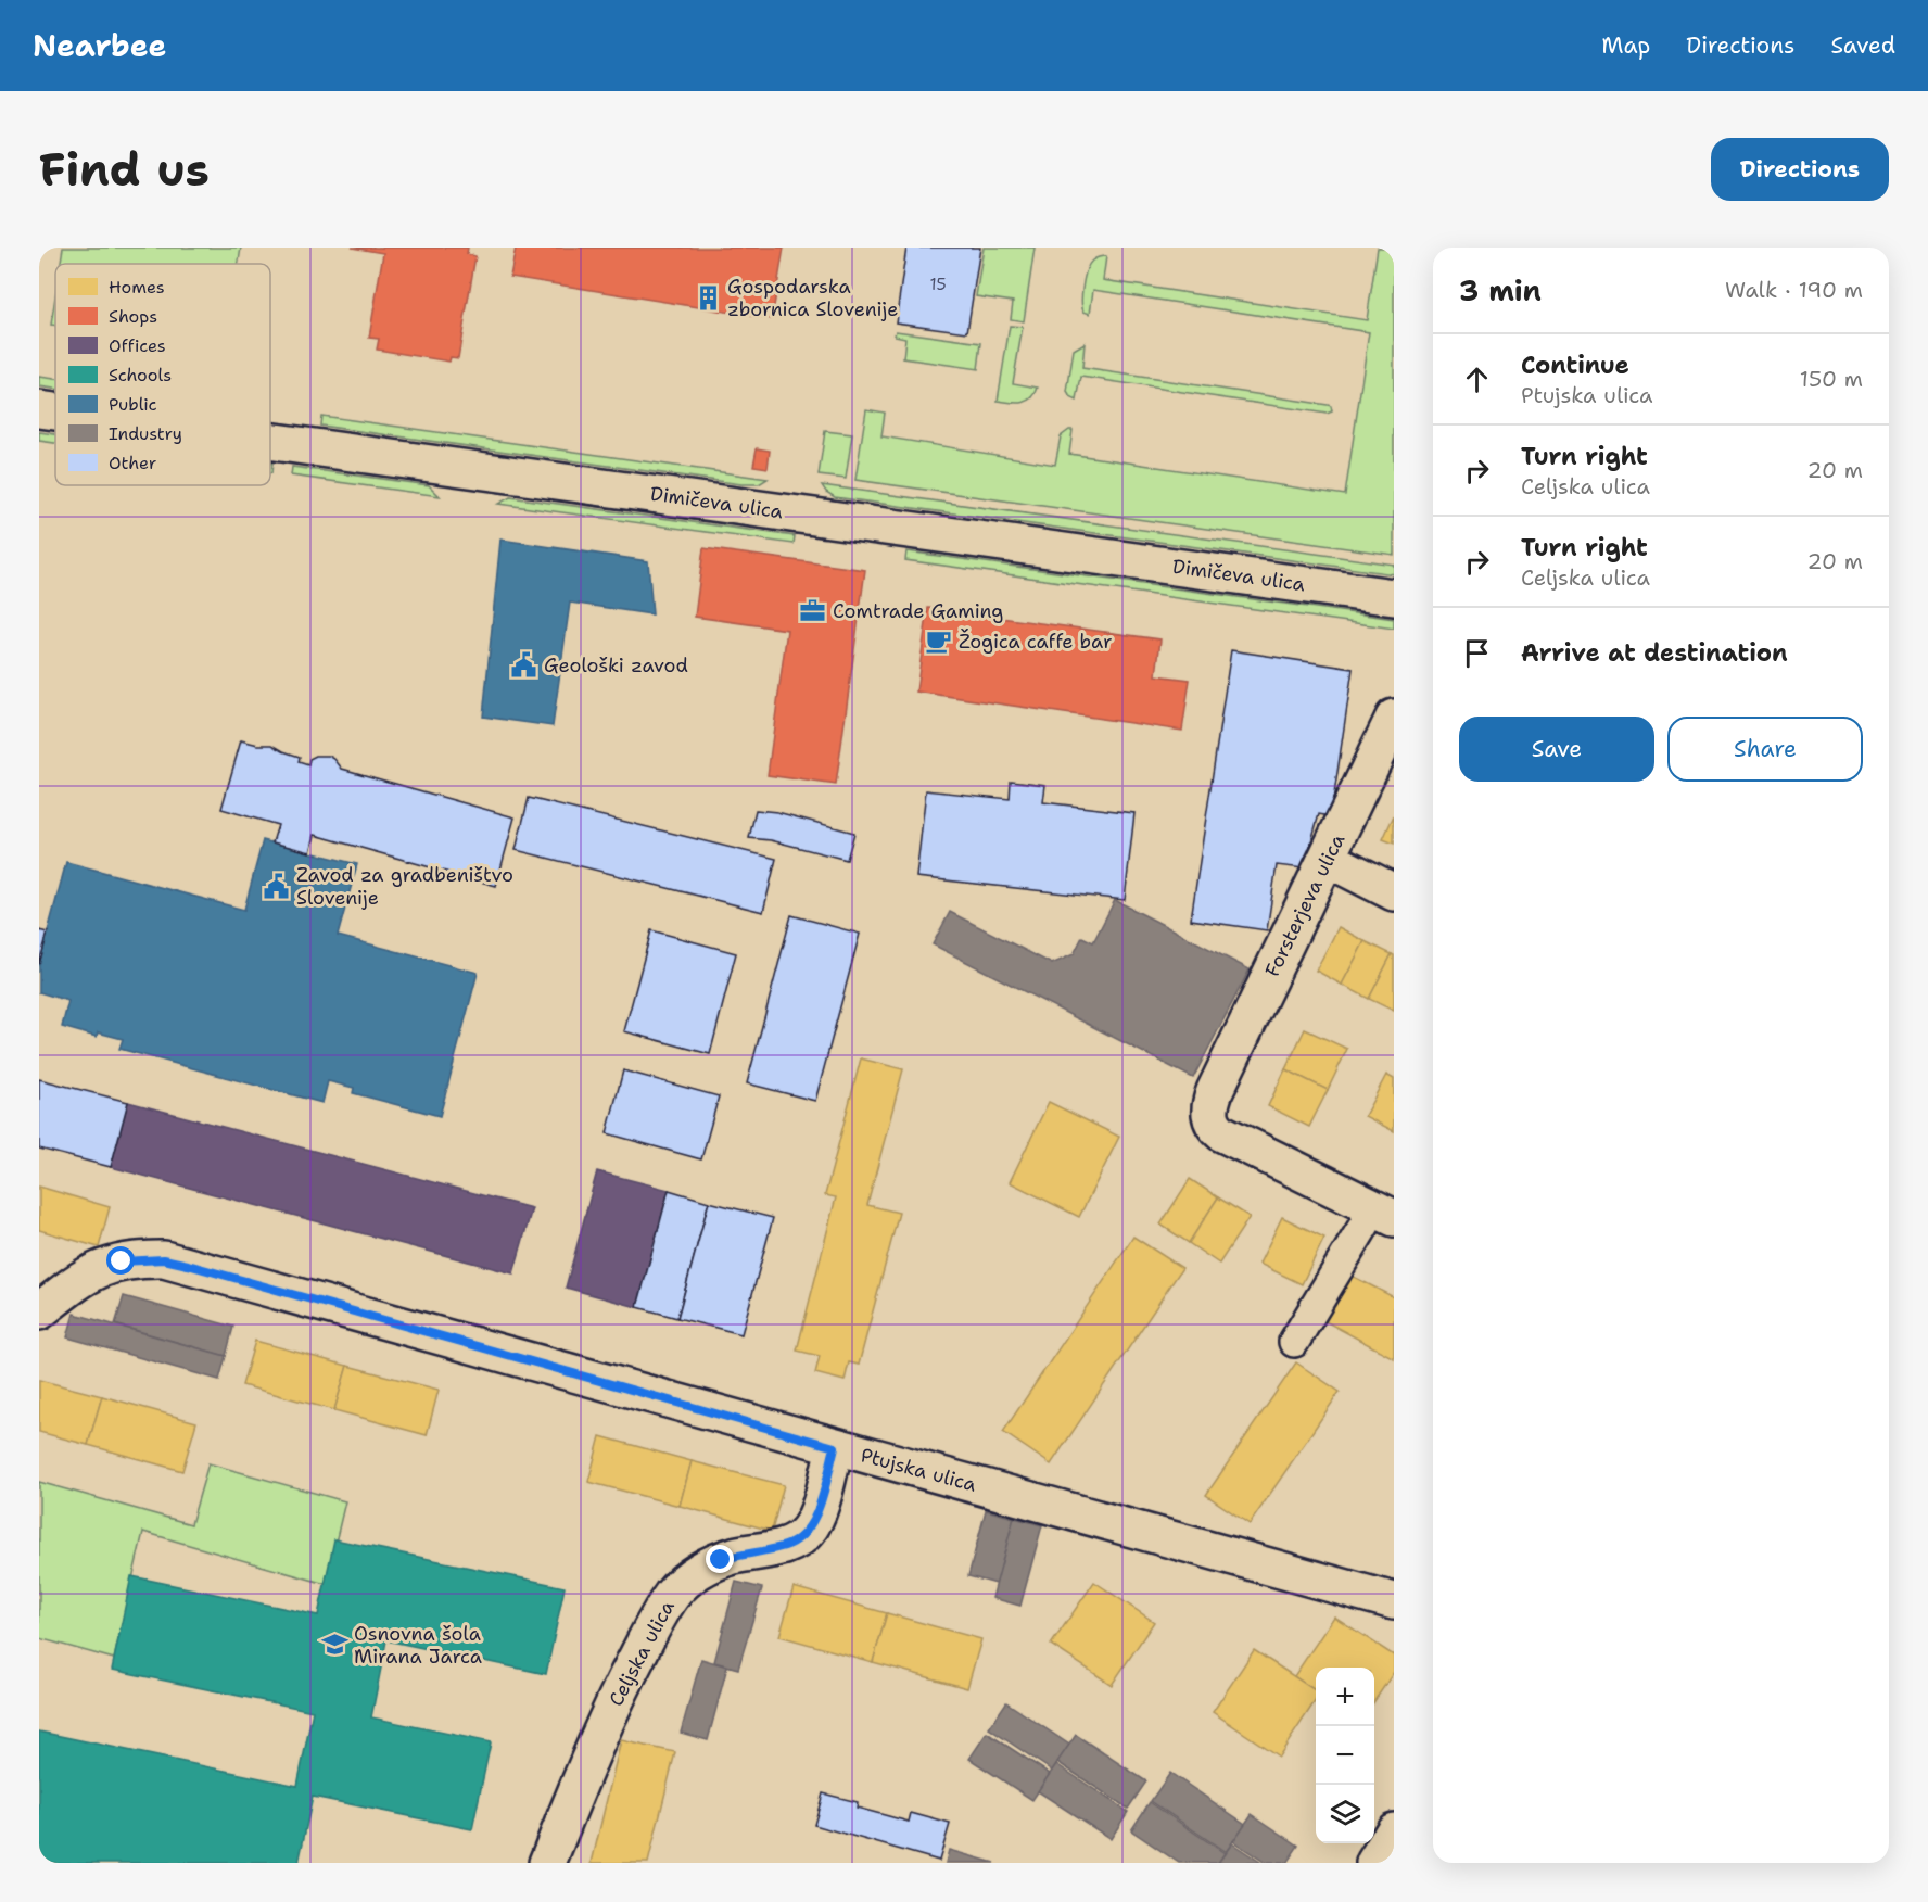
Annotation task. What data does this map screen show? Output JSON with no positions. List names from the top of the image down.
{
  "streets": {
    "street": [
      "Dimičeva ulica",
      "Forsterjeva ulica",
      "Ptujska ulica",
      "Celjska ulica"
    ]
  },
  "crossings": [
    ["Ptujska ulica", "Celjska ulica"]
  ],
  "places": {
    "building": ["Gospodarska zbornica Slovenije"],
    "office": ["Comtrade Gaming"],
    "cafe": ["Žogica caffe bar"],
    "public building": ["Geološki zavod", "Zavod za gradbeništvo Slovenije"],
    "school or university": ["Osnovna šola Mirana Jarca"]
  },
  "house_numbers": ["15"],
  "legend": [
    "Homes",
    "Shops",
    "Offices",
    "Schools",
    "Public",
    "Industry",
    "Other"
  ],
  "page": {
    "header": "Nearbee",
    "nav": ["Map", "Directions", "Saved"],
    "buttons": [
      "Directions",
      ["Save", "Share"]
    ],
    "title": "Find us",
    "heading": ["3 min", "Walk · 190 m"],
    "list": [
      ["Continue", "Ptujska ulica", "150 m"],
      ["Turn right", "Celjska ulica", "20 m"],
      ["Turn right", "Celjska ulica", "20 m"],
      "Arrive at destination"
    ],
    "map_buttons": ["+", "−"]
  }
}
